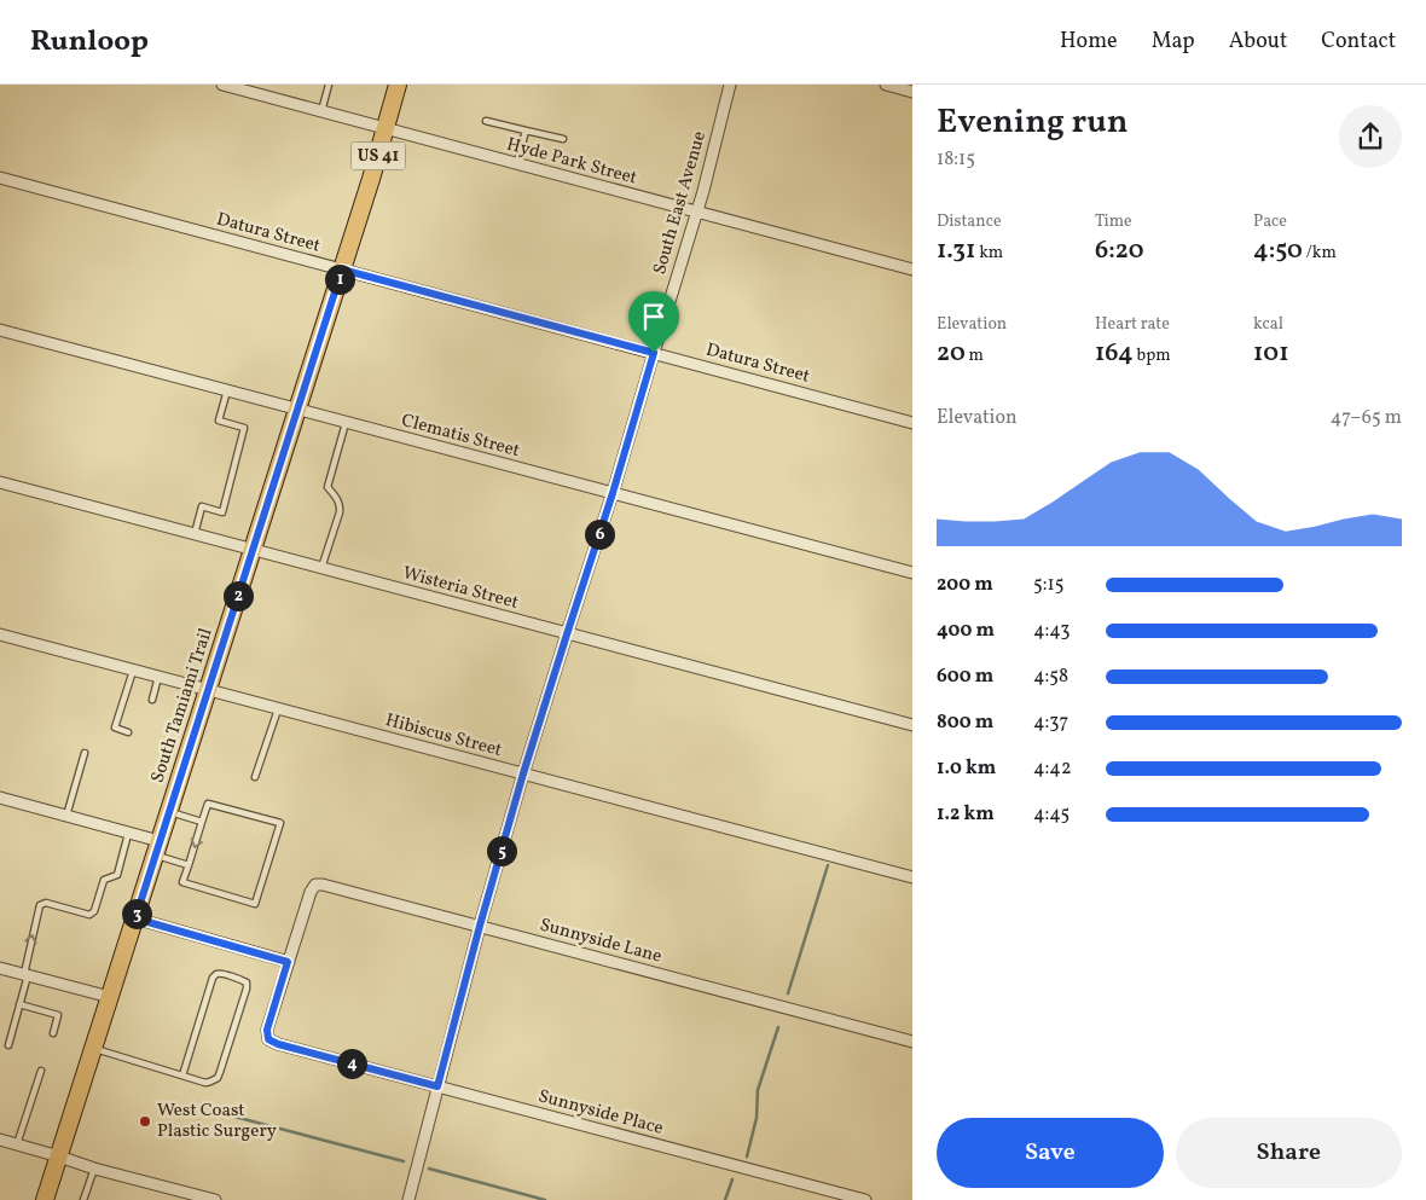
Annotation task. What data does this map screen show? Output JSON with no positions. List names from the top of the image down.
{
  "streets": {
    "main road": ["US 41", "South Tamiami Trail"],
    "street": [
      "Hyde Park Street",
      "South East Avenue",
      "Datura Street",
      "Clematis Street",
      "Wisteria Street",
      "Hibiscus Street",
      "Sunnyside Lane",
      "Sunnyside Place"
    ]
  },
  "crossings": [
    ["Hyde Park Street", "South East Avenue"],
    ["Hyde Park Street", "South Tamiami Trail"],
    ["South East Avenue", "Datura Street"],
    ["South East Avenue", "Clematis Street"],
    ["South East Avenue", "Wisteria Street"],
    ["South East Avenue", "Hibiscus Street"],
    ["South East Avenue", "Sunnyside Lane"],
    ["South East Avenue", "Sunnyside Place"],
    ["Datura Street", "South Tamiami Trail"],
    ["Clematis Street", "South Tamiami Trail"],
    ["Wisteria Street", "South Tamiami Trail"],
    ["South Tamiami Trail", "Hibiscus Street"],
    ["Sunnyside Lane", "Sunnyside Place"]
  ],
  "places": ["West Coast Plastic Surgery"],
  "page": {
    "header": "Runloop",
    "nav": [
      "Home",
      "Map",
      "About",
      "Contact"
    ],
    "heading": ["Evening run", "18:15"],
    "stats": [
      ["Distance", "1.31 km"],
      ["Time", "6:20"],
      ["Pace", "4:50 /km"],
      ["Elevation", "20 m"],
      ["Heart rate", "164 bpm"],
      ["kcal", "101"]
    ],
    "pins": [
      "1",
      "6",
      "2",
      "5",
      "3",
      "4"
    ],
    "chart": ["Elevation", "47–65 m"],
    "list": [
      {
        "name": "200 m",
        "note": "5:15"
      },
      {
        "name": "400 m",
        "note": "4:43"
      },
      {
        "name": "600 m",
        "note": "4:58"
      },
      {
        "name": "800 m",
        "note": "4:37"
      },
      {
        "name": "1.0 km",
        "note": "4:42"
      },
      {
        "name": "1.2 km",
        "note": "4:45"
      }
    ],
    "buttons": ["Save", "Share"]
  }
}
